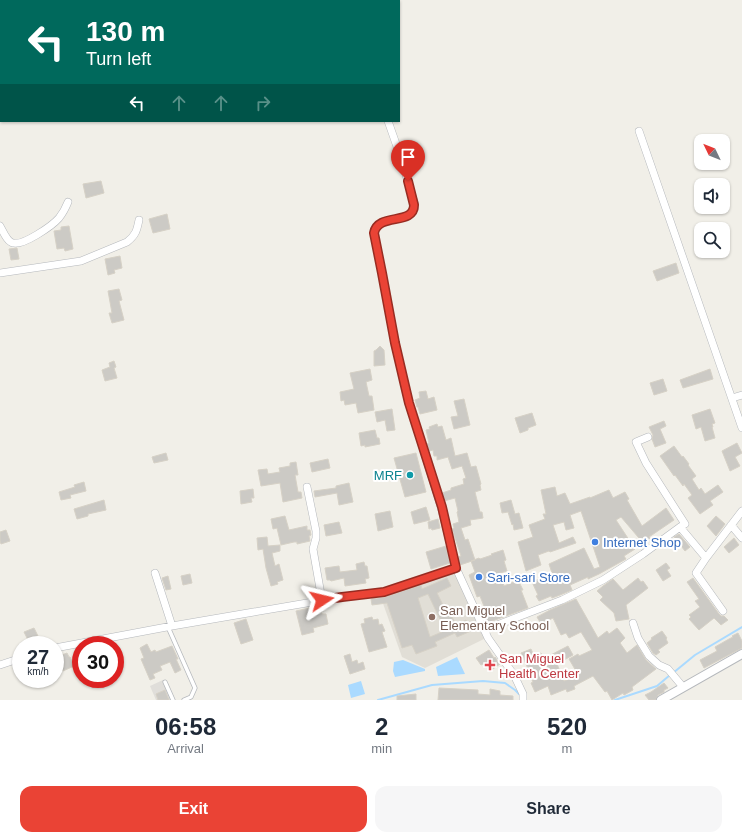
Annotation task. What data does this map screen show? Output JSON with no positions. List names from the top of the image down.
{
  "places": {
    "other": [
      "MRF",
      "Internet Shop",
      "Sari-sari Store",
      "San Miguel Elementary School"
    ],
    "health": ["San Miguel Health Center"]
  },
  "north": "top left",
  "page": {
    "turn": ["130 m", "Turn left"],
    "speed": "27 km/h",
    "limit": "30",
    "eta": [
      "06:58",
      "Arrival",
      "2",
      "min",
      "520",
      "m"
    ],
    "buttons": ["Exit", "Share"]
  }
}
